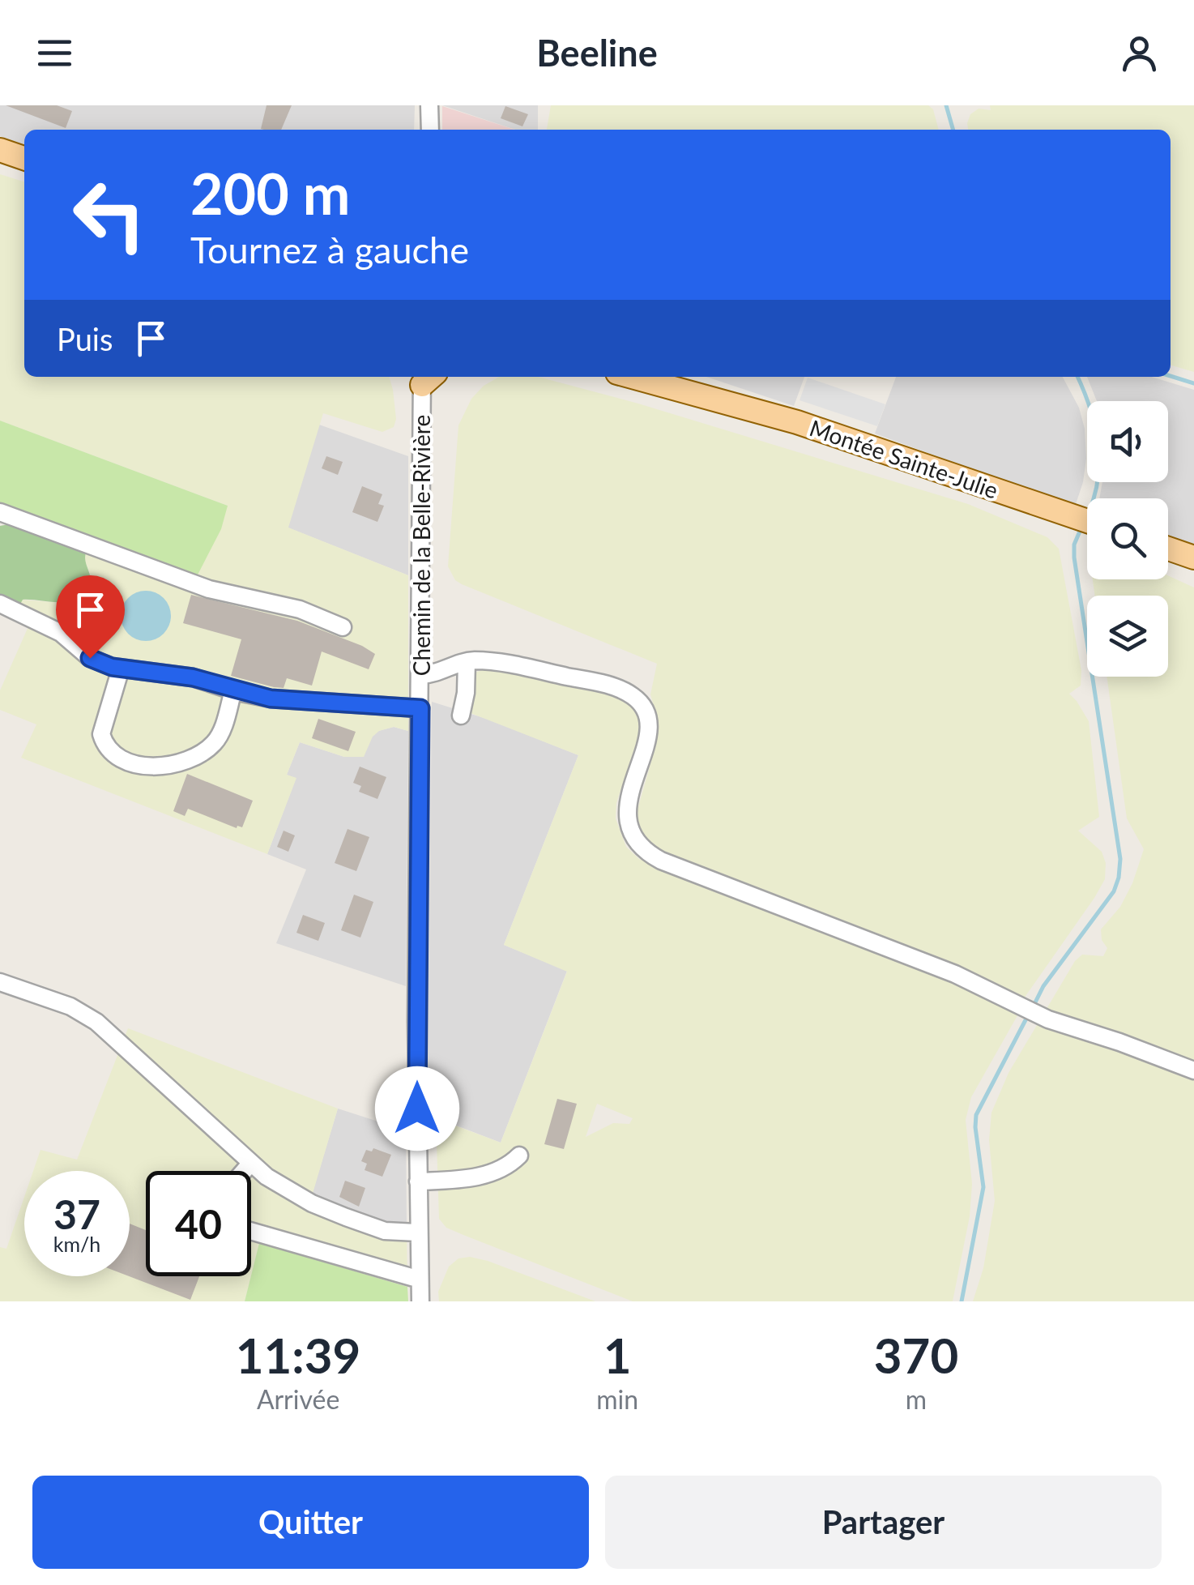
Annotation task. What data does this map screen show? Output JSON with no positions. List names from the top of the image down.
{
  "streets": {
    "main road": ["Montée Sainte-Julie"],
    "street": ["Chemin de la Belle-Rivière"]
  },
  "page": {
    "header": "Beeline",
    "turn": ["200 m", "Tournez à gauche"],
    "then": "Puis",
    "speed": "37 km/h",
    "limit": "40",
    "eta": [
      "11:39",
      "Arrivée",
      "1",
      "min",
      "370",
      "m"
    ],
    "buttons": ["Quitter", "Partager"]
  }
}
